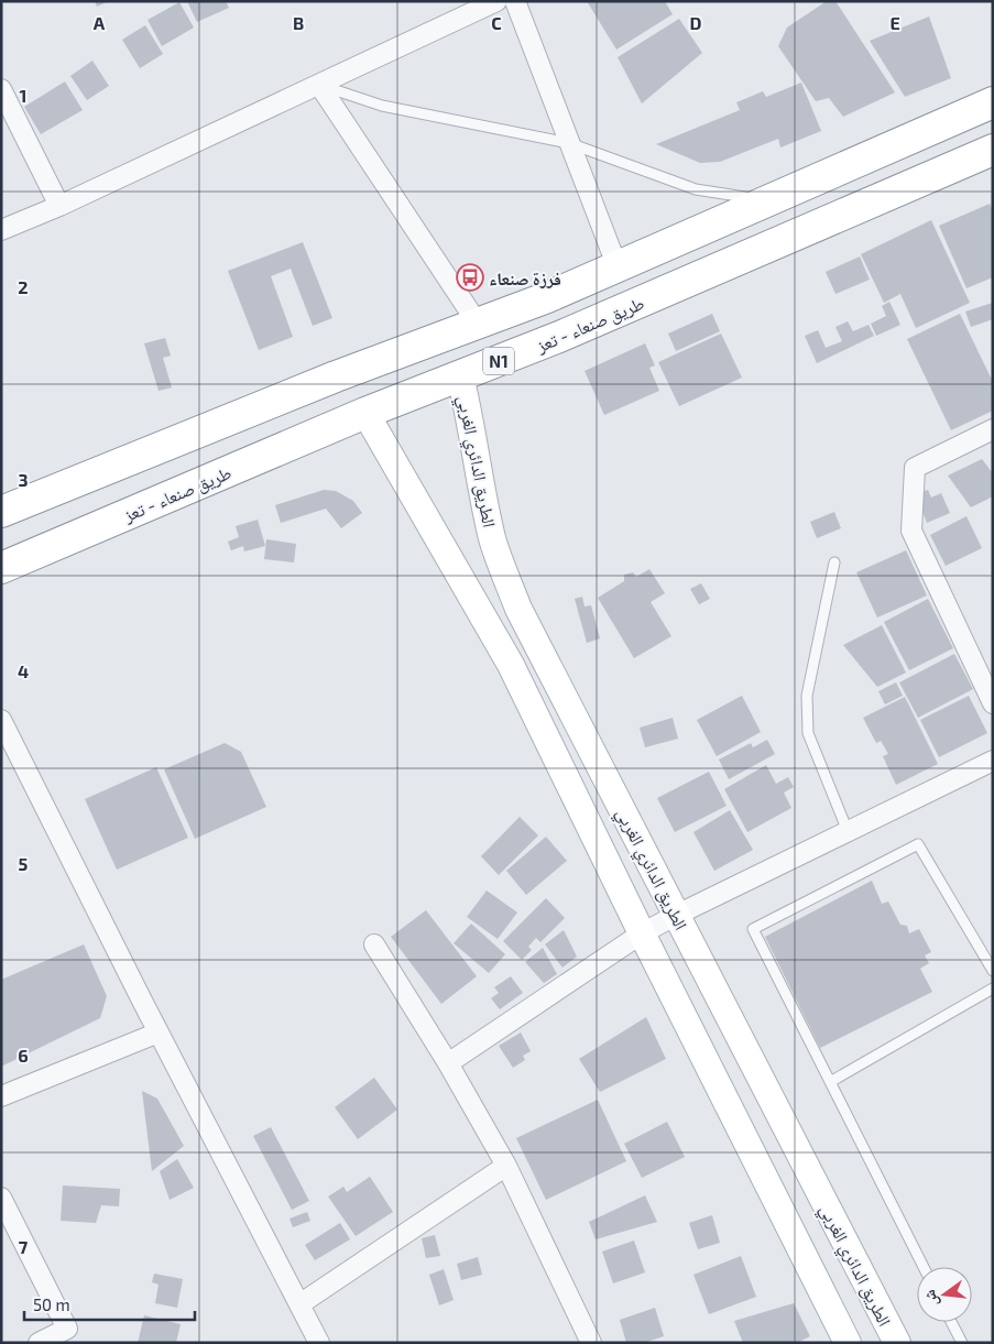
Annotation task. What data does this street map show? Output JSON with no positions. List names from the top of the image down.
{
  "streets": {
    "highway": ["طريق صنعاء - تعز", "N1"],
    "main road": ["الطريق الدائري الغربي"]
  },
  "crossings": [
    ["طريق صنعاء - تعز", "الطريق الدائري الغربي"]
  ],
  "places": {
    "bus stop": ["فرزة صنعاء"]
  },
  "scale_bar": "50 m",
  "north": "left",
  "grid": {
    "columns": [
      "A",
      "B",
      "C",
      "D",
      "E"
    ],
    "rows": [
      "1",
      "2",
      "3",
      "4",
      "5",
      "6",
      "7"
    ]
  }
}
